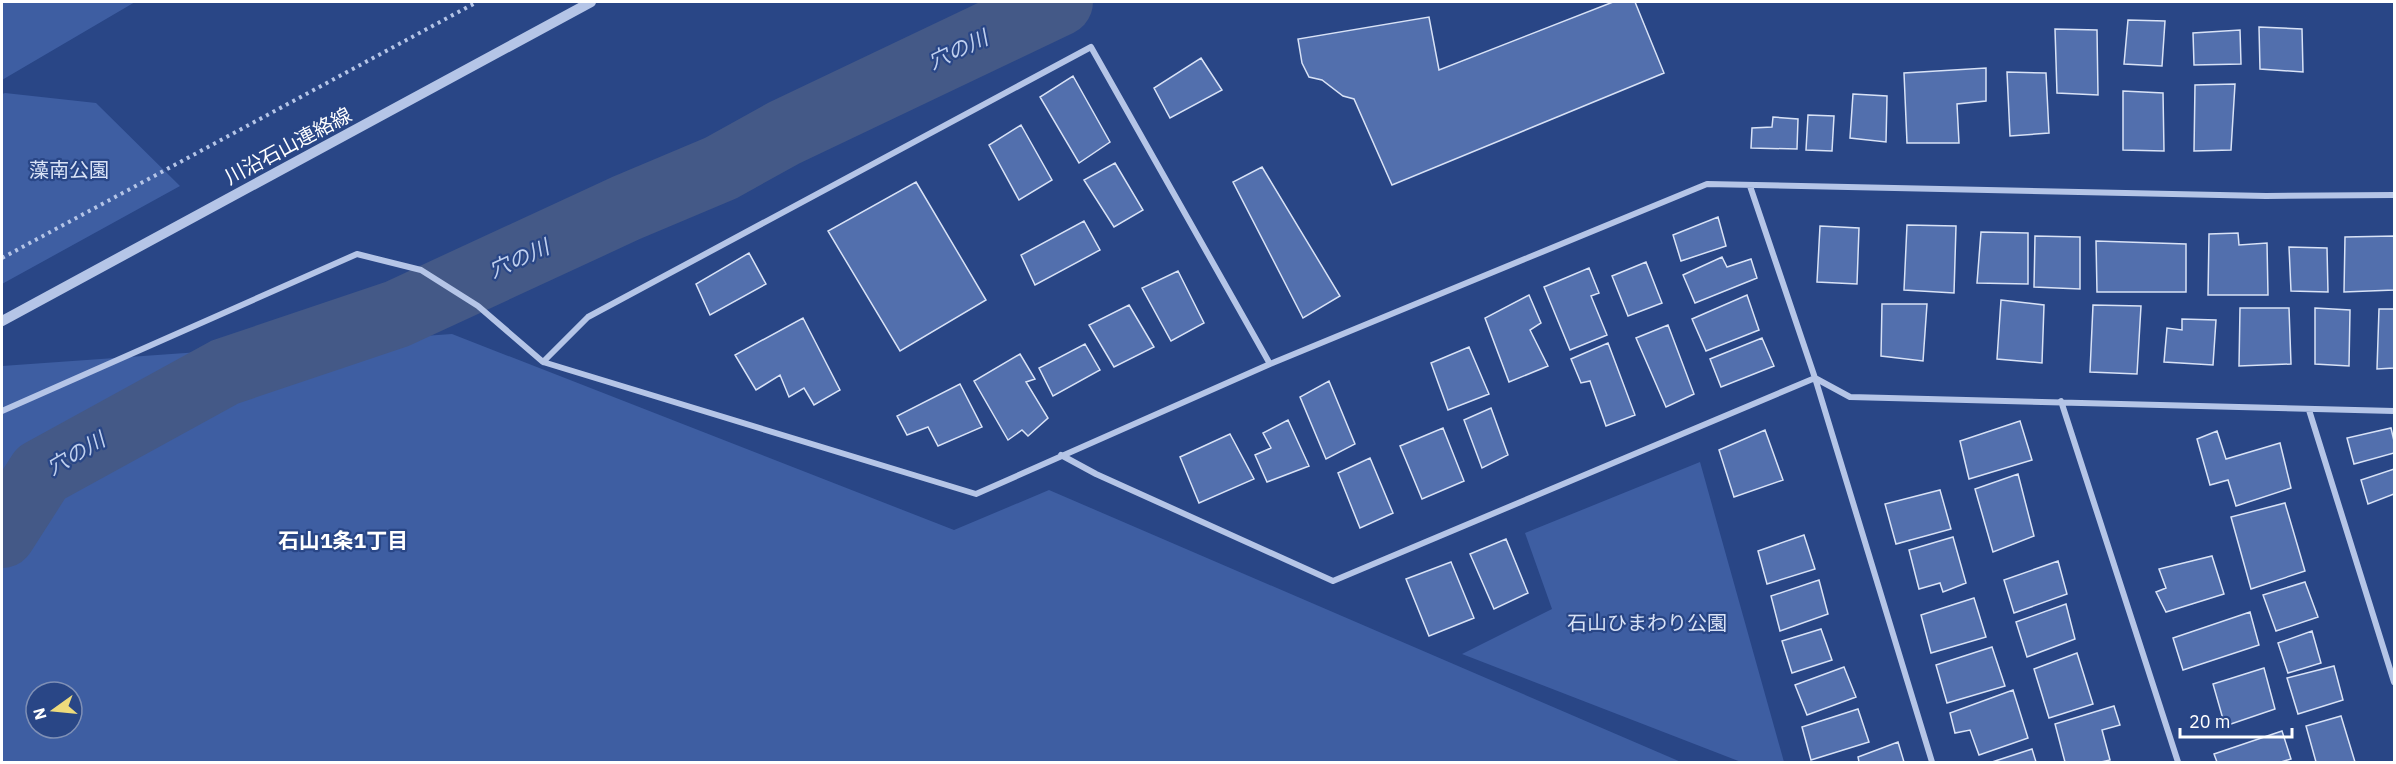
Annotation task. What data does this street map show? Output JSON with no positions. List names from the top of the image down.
{
  "streets": {
    "street": ["川沿石山連絡線"]
  },
  "districts": ["石山1条1丁目"],
  "water": ["穴の川"],
  "parks": ["藻南公園", "石山ひまわり公園"],
  "scale_bar": "20 m",
  "north": "left"
}
